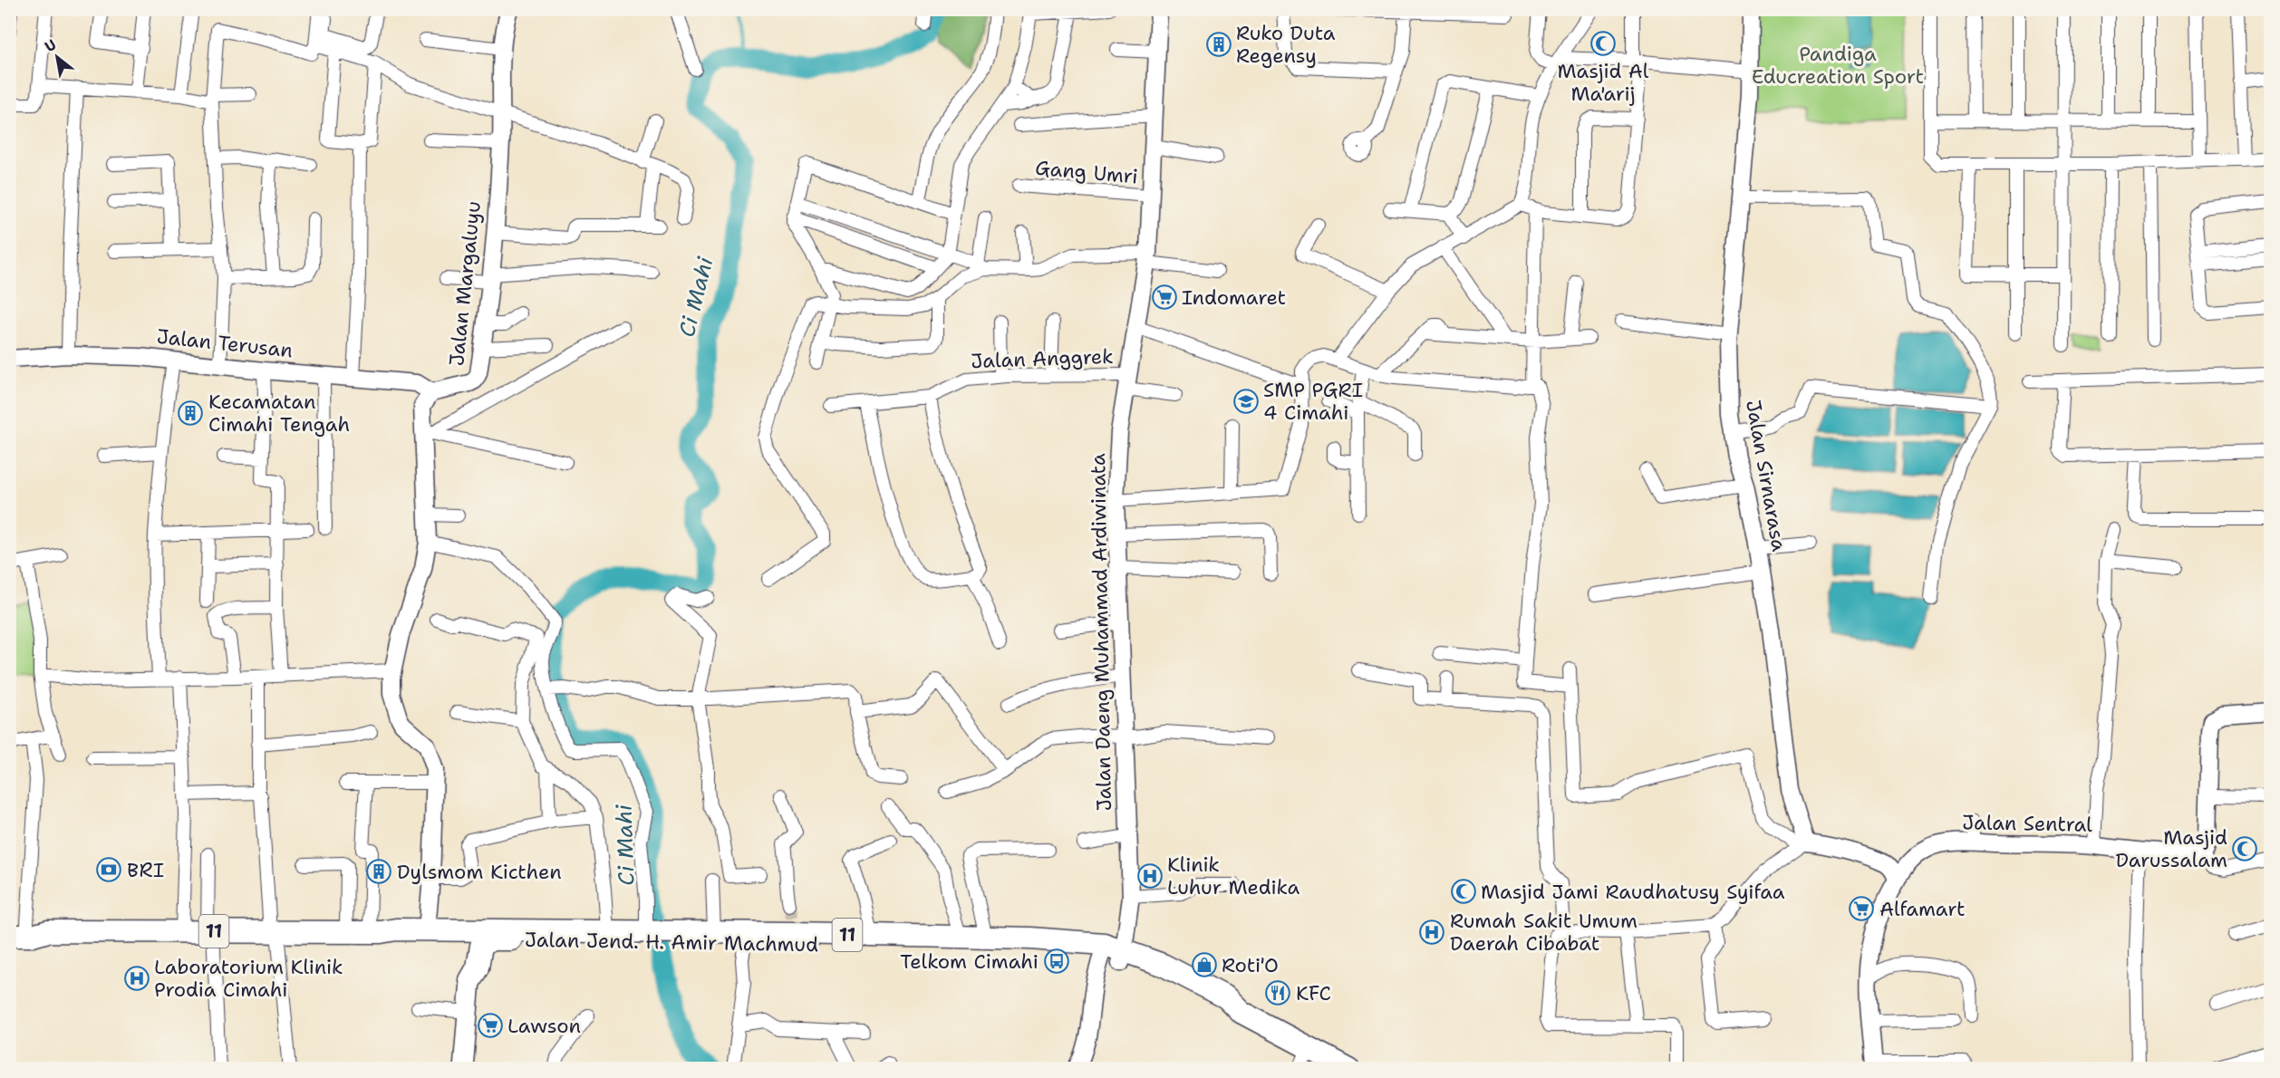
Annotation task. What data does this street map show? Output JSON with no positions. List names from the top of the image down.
{
  "streets": {
    "highway": ["11", "Jalan Jend. H. Amir Machmud"],
    "main road": [
      "Jalan Margaluyu",
      "Jalan Terusan",
      "Jalan Sirnarasa",
      "Jalan Daeng Muhammad Ardiwinata",
      "Jalan Sentral"
    ],
    "street": ["Gang Umri", "Jalan Anggrek"]
  },
  "crossings": [
    ["Gang Umri", "Jalan Daeng Muhammad Ardiwinata"],
    ["Jalan Margaluyu", "Jalan Terusan"],
    ["Jalan Anggrek", "Jalan Daeng Muhammad Ardiwinata"],
    ["Jalan Daeng Muhammad Ardiwinata", "Jalan Jend. H. Amir Machmud"]
  ],
  "water": ["Ci Mahi"],
  "parks": ["Pandiga Educreation Sport"],
  "places": {
    "mosque": ["Masjid Al Ma'arij", "Masjid Darussalam", "Masjid Jami Raudhatusy Syifaa"],
    "building": ["Ruko Duta Regensy", "Kecamatan Cimahi Tengah", "Dylsmom Kicthen"],
    "supermarket": ["Indomaret", "Alfamart", "Lawson"],
    "school or university": ["SMP PGRI 4 Cimahi"],
    "bank": ["BRI"],
    "hospital": ["Klinik Luhur Medika", "Rumah Sakit Umum Daerah Cibabat", "Laboratorium Klinik Prodia Cimahi"],
    "bus stop": ["Telkom Cimahi"],
    "shop": ["Roti'O"],
    "restaurant": ["KFC"]
  },
  "north": "top left"
}
